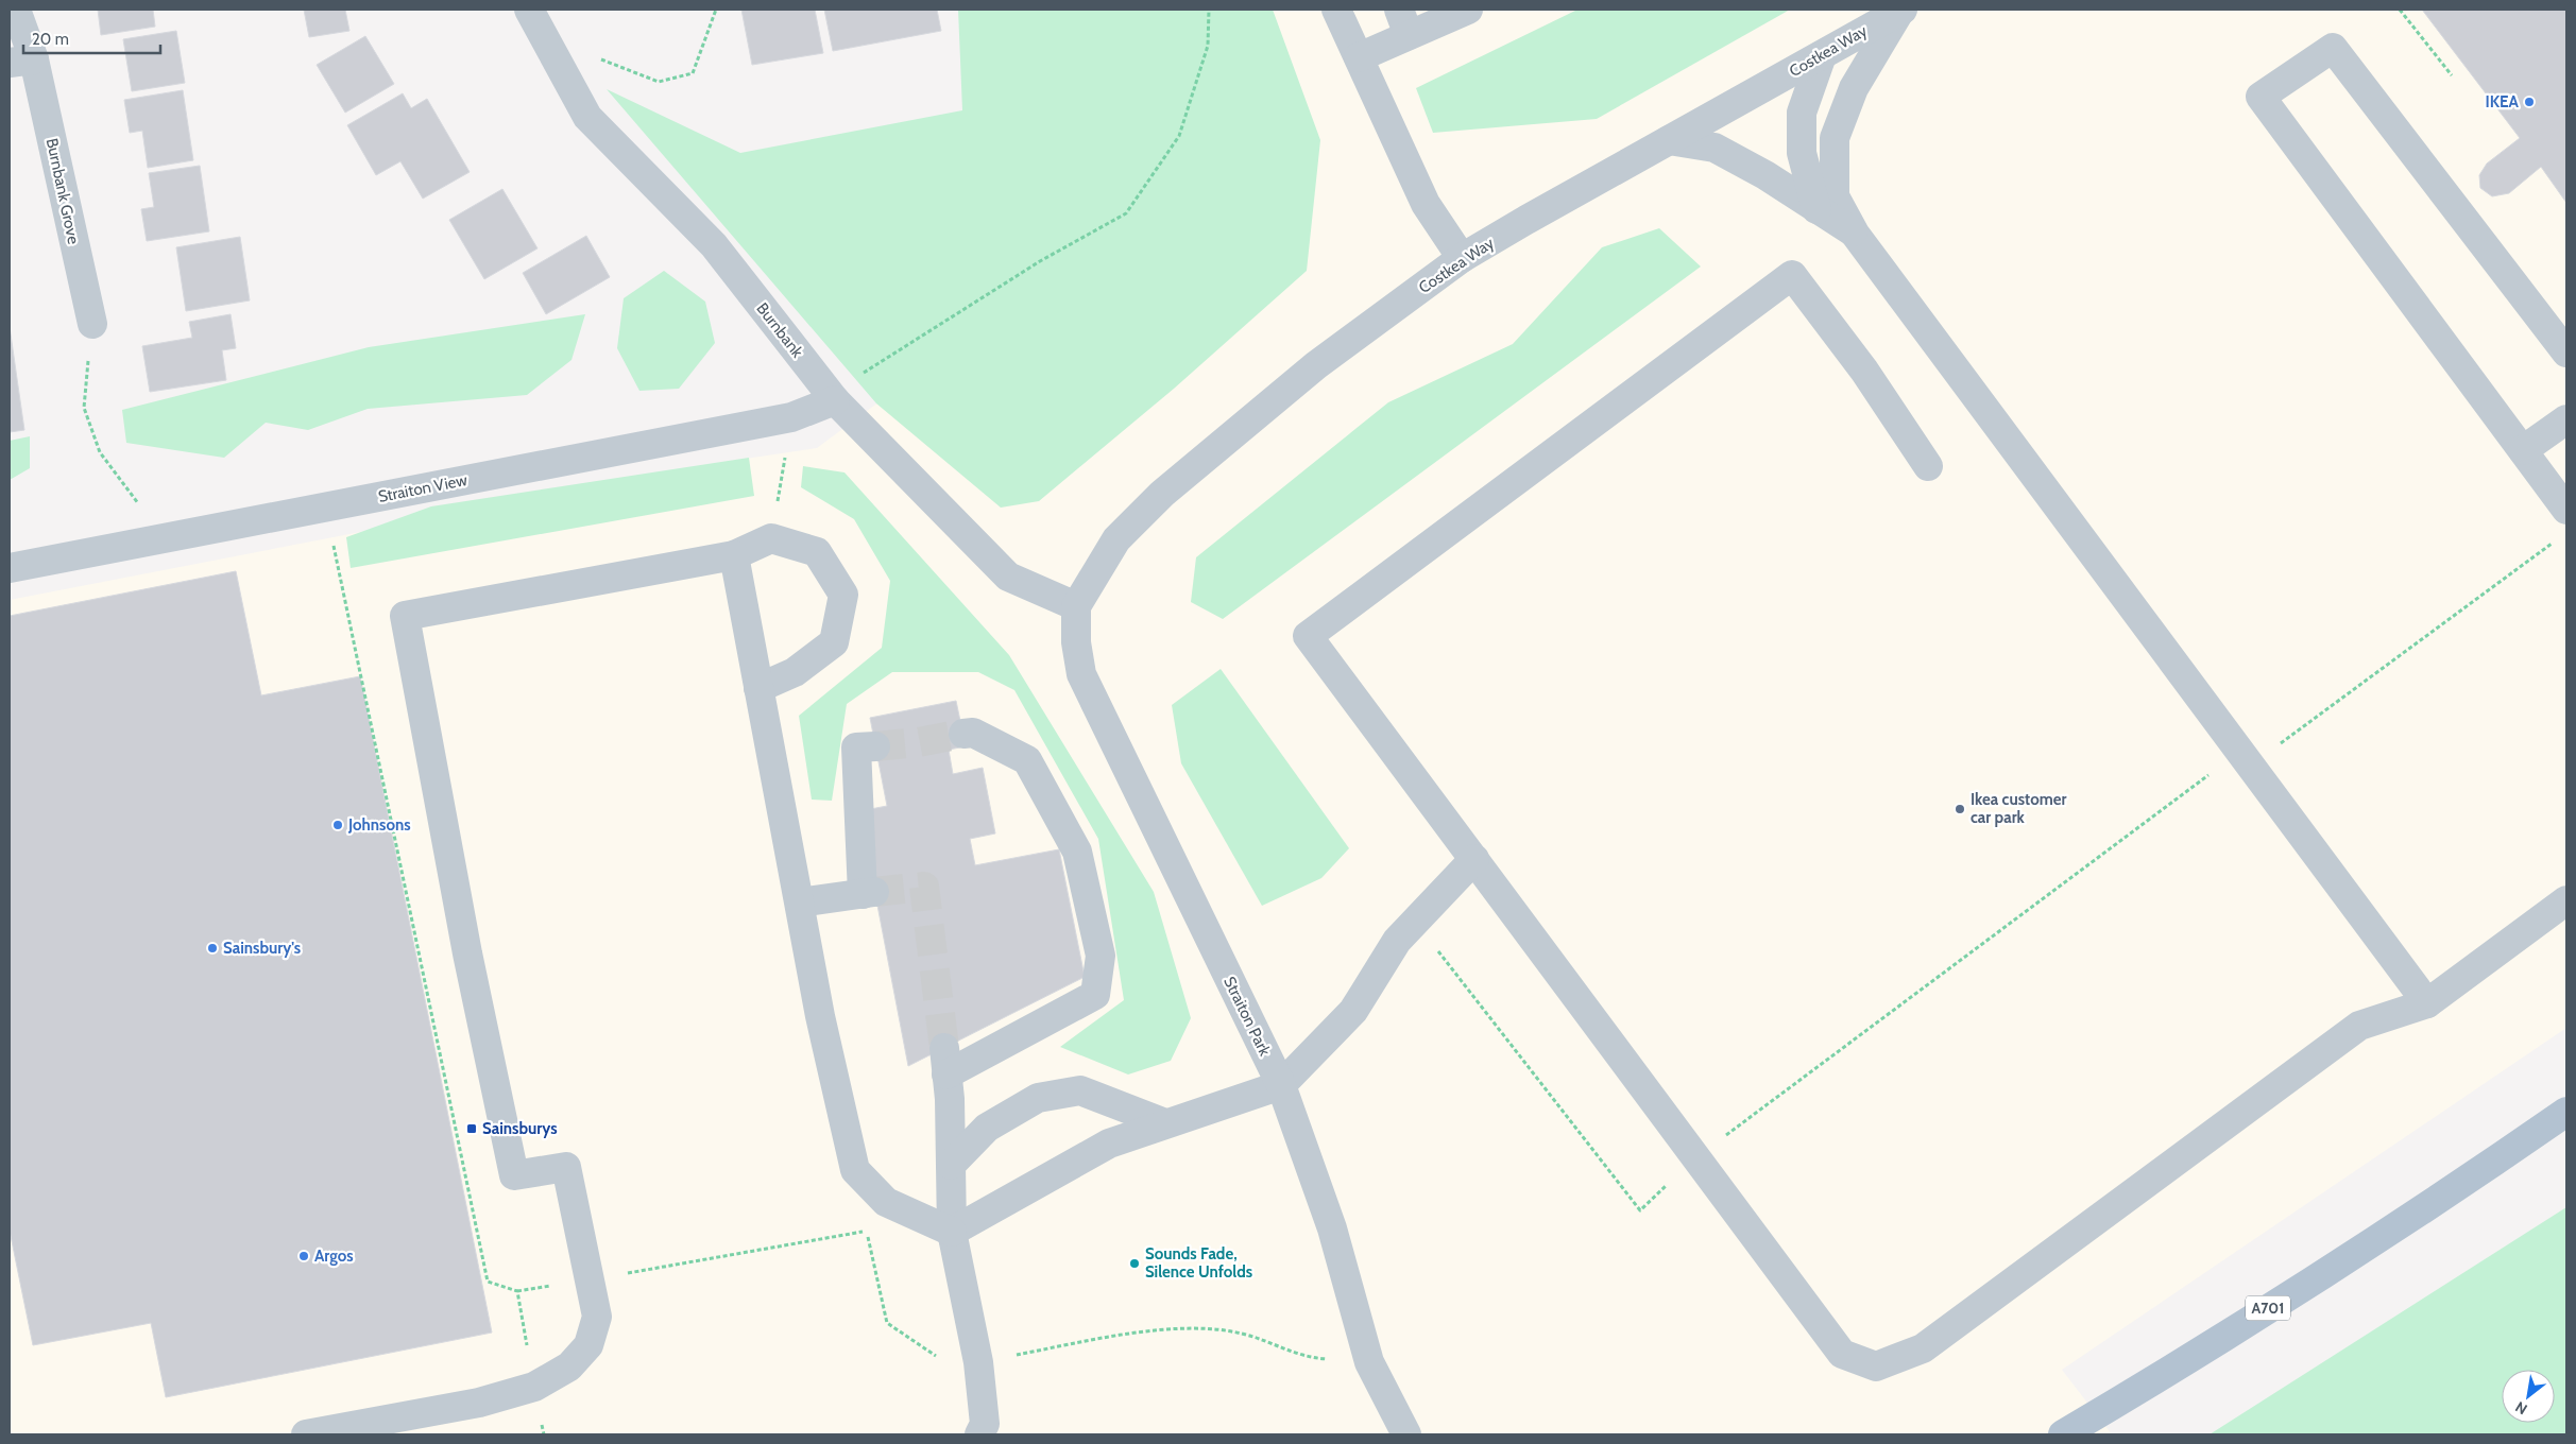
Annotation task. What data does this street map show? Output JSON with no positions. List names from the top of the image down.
{
  "streets": {
    "main road": ["A701"],
    "street": [
      "Costkea Way",
      "Burnbank Grove",
      "Burnbank",
      "Straiton View",
      "Straiton Park"
    ]
  },
  "crossings": [
    ["Costkea Way", "Burnbank"],
    ["Costkea Way", "Straiton Park"],
    ["Burnbank", "Straiton View"],
    ["Burnbank", "Straiton Park"]
  ],
  "places": {
    "other": [
      "IKEA",
      "Ikea customer car park",
      "Johnsons",
      "Sainsbury's",
      "Argos",
      "Sounds Fade, Silence Unfolds"
    ],
    "transit": ["Sainsburys"]
  },
  "scale_bar": "20 m",
  "north": "bottom left"
}
